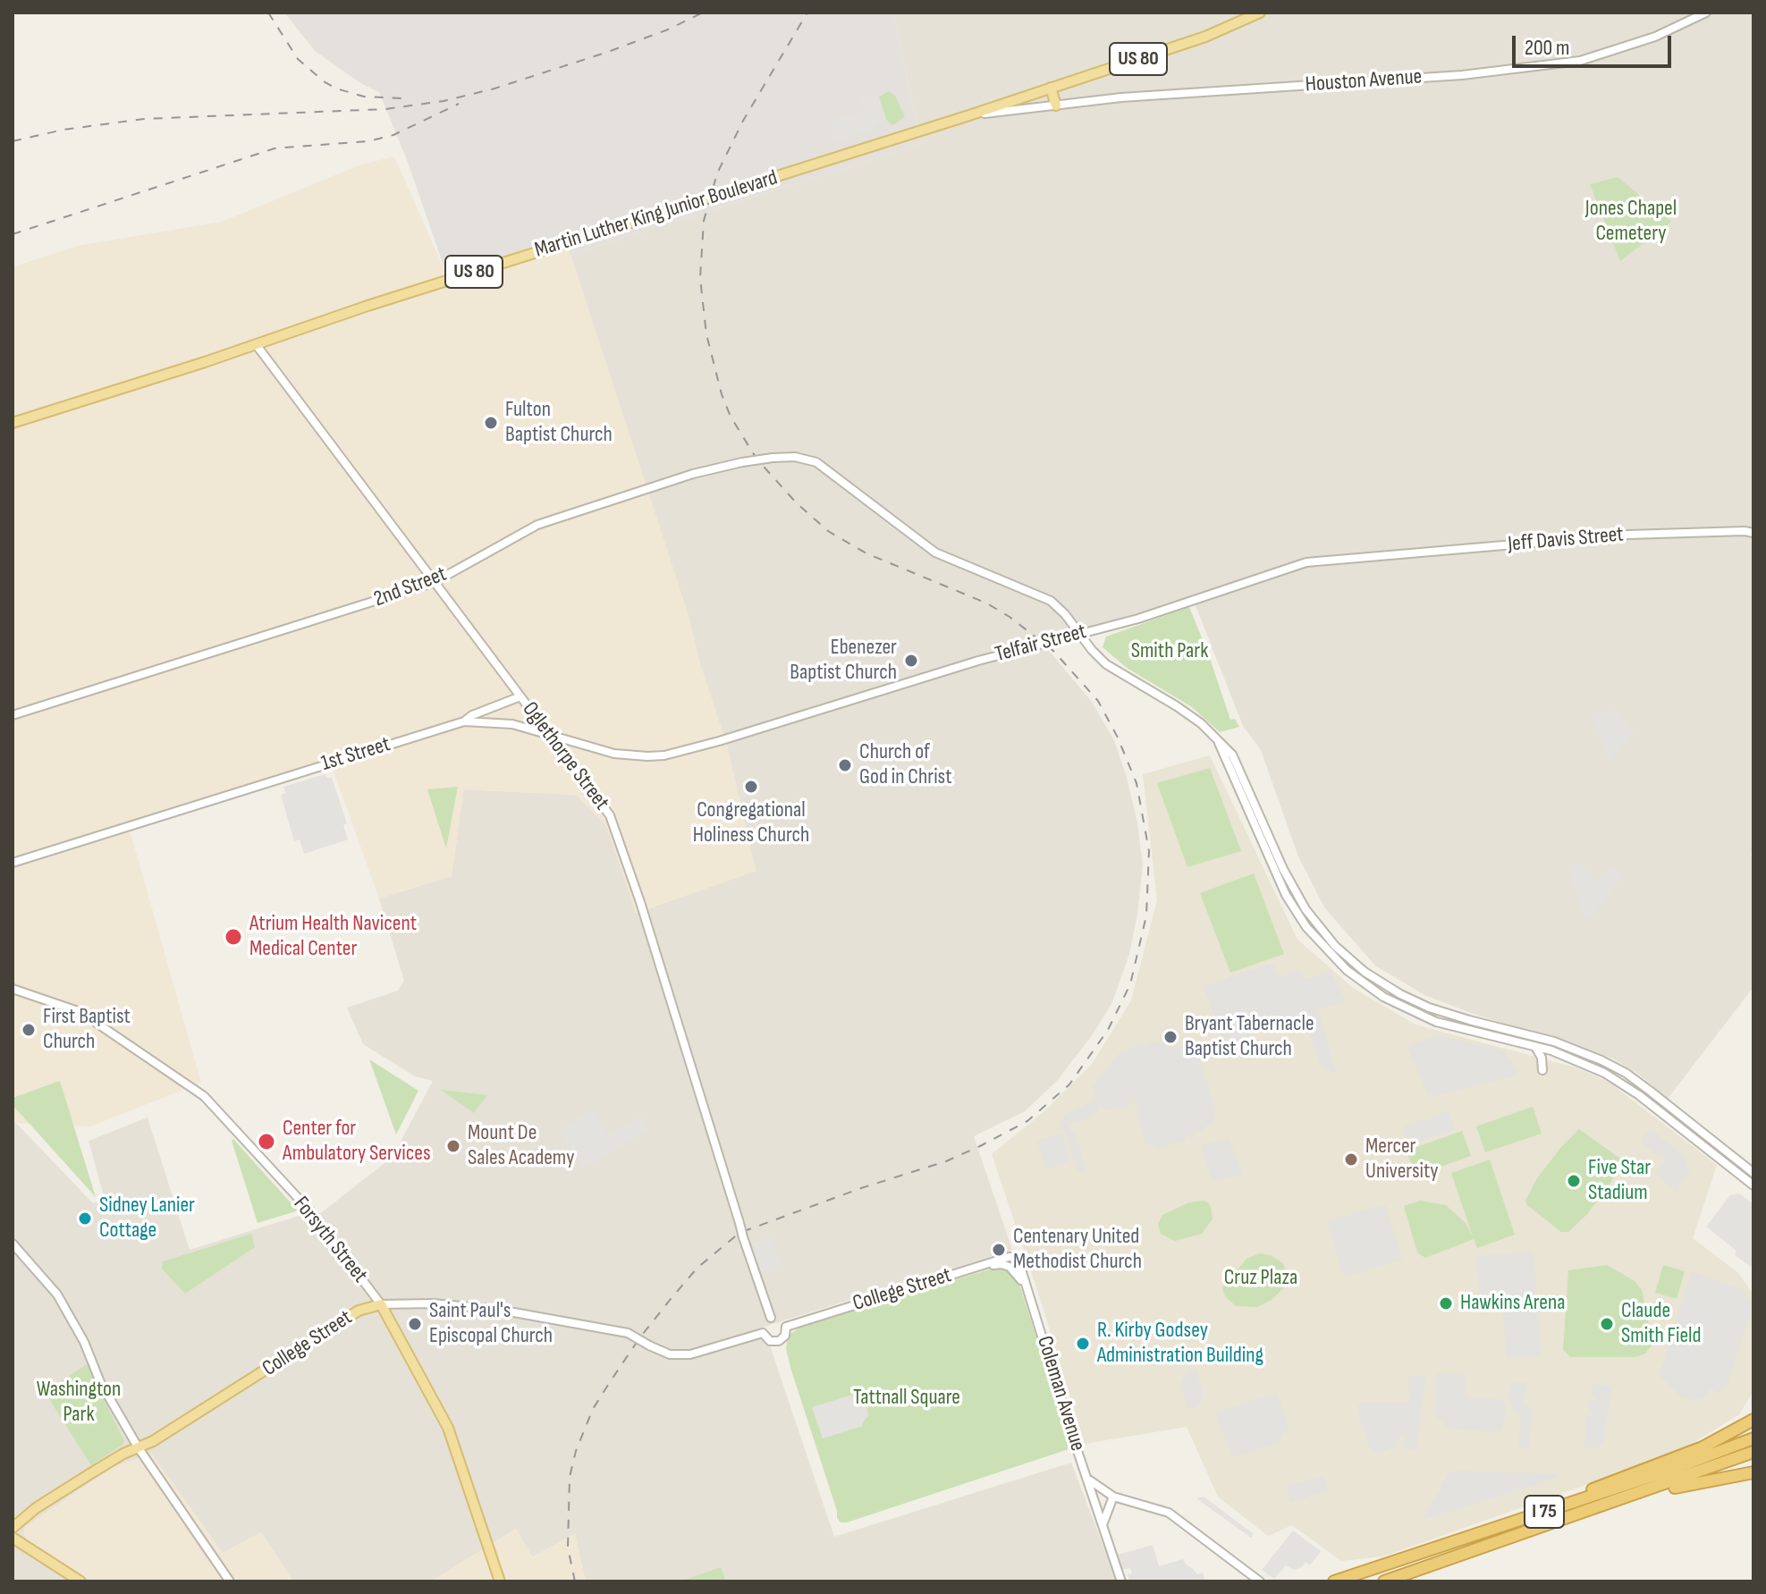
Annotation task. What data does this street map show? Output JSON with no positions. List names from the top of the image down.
{
  "streets": {
    "highway": ["I 75"],
    "main road": [
      "US 80",
      "Martin Luther King Junior Boulevard",
      "Forsyth Street",
      "College Street"
    ],
    "street": [
      "Houston Avenue",
      "Jeff Davis Street",
      "2nd Street",
      "Telfair Street",
      "1st Street",
      "Oglethorpe Street",
      "Coleman Avenue"
    ]
  },
  "crossings": [
    ["US 80", "Martin Luther King Junior Boulevard"],
    ["Houston Avenue", "Martin Luther King Junior Boulevard"],
    ["Martin Luther King Junior Boulevard", "Oglethorpe Street"],
    ["Jeff Davis Street", "Telfair Street"],
    ["2nd Street", "Telfair Street"],
    ["2nd Street", "Oglethorpe Street"],
    ["Telfair Street", "1st Street"],
    ["1st Street", "Oglethorpe Street"],
    ["Oglethorpe Street", "College Street"],
    ["Forsyth Street", "College Street"],
    ["College Street", "Coleman Avenue"]
  ],
  "parks": [
    "Jones Chapel Cemetery",
    "Smith Park",
    "Cruz Plaza",
    "Washington Park",
    "Tattnall Square"
  ],
  "places": [
    "Fulton Baptist Church",
    "Ebenezer Baptist Church",
    "Church of God in Christ",
    "Congregational Holiness Church",
    "Atrium Health Navicent Medical Center",
    "First Baptist Church",
    "Bryant Tabernacle Baptist Church",
    "Center for Ambulatory Services",
    "Mount De Sales Academy",
    "Mercer University",
    "Five Star Stadium",
    "Sidney Lanier Cottage",
    "Centenary United Methodist Church",
    "Hawkins Arena",
    "Saint Paul's Episcopal Church",
    "Claude Smith Field",
    "R. Kirby Godsey Administration Building"
  ],
  "scale_bar": "200 m"
}
